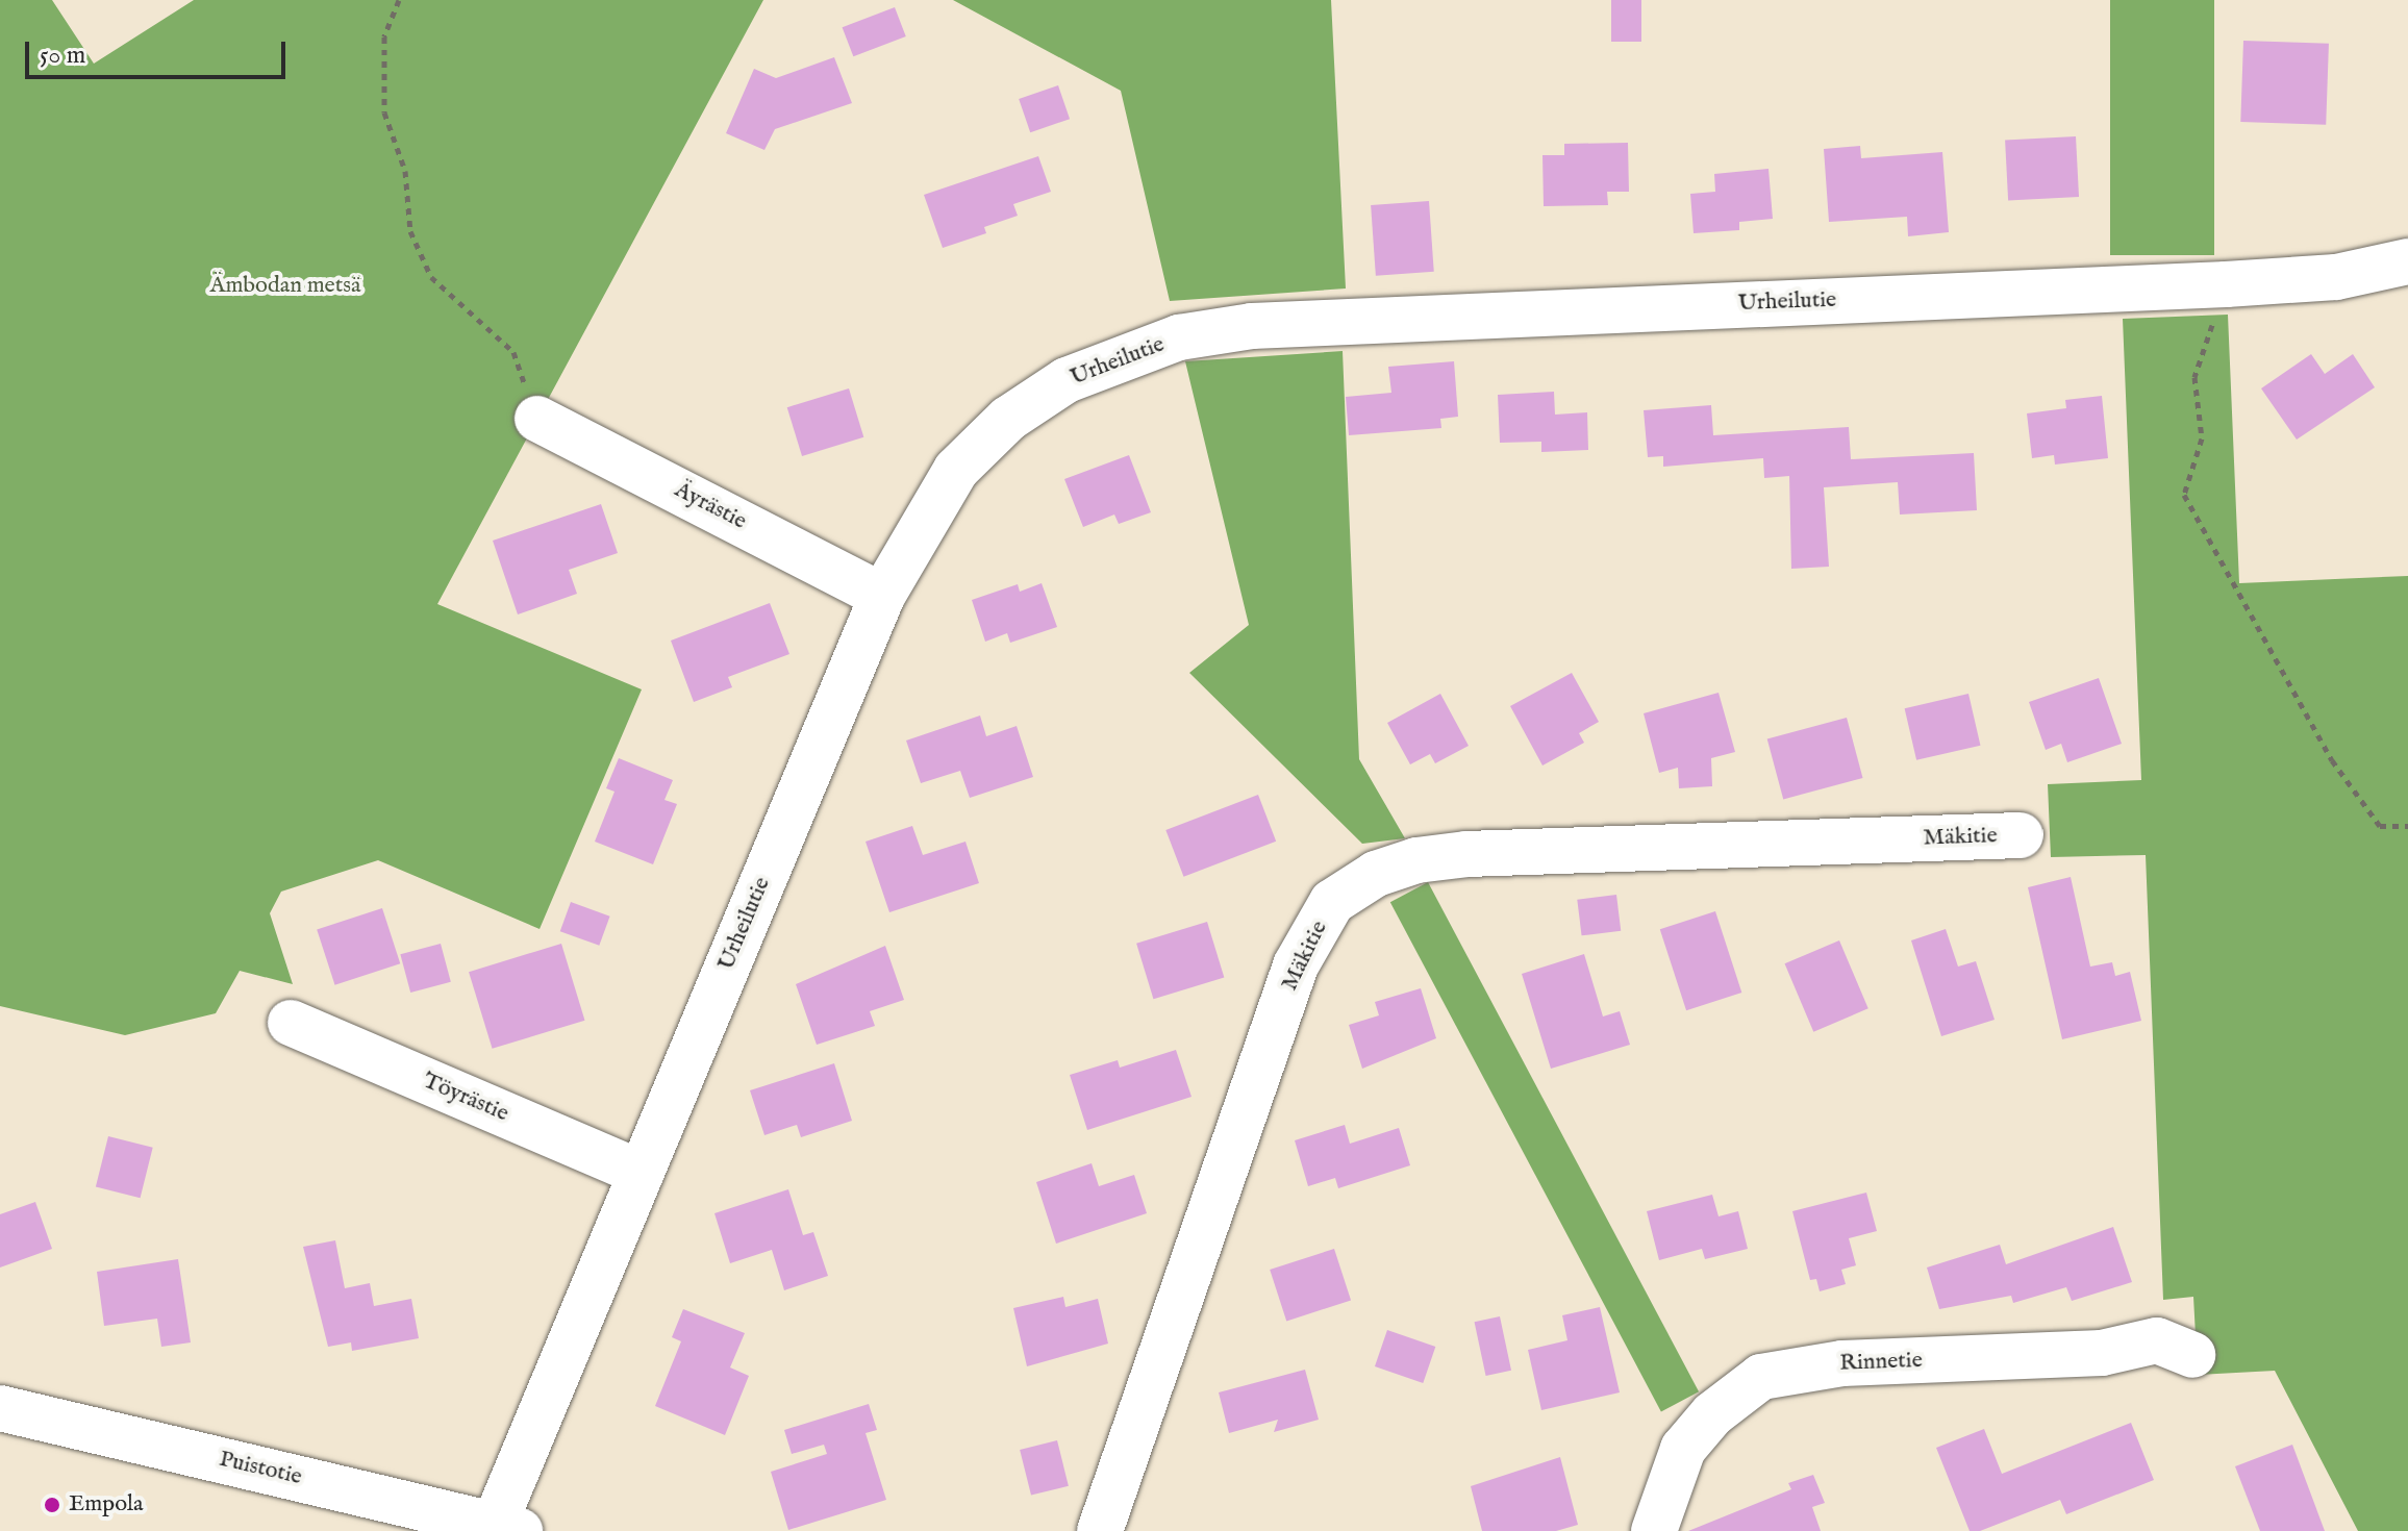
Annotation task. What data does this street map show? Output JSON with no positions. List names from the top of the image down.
{
  "streets": {
    "street": [
      "Urheilutie",
      "Äyrästie",
      "Mäkitie",
      "Töyrästie",
      "Rinnetie",
      "Puistotie"
    ]
  },
  "crossings": [
    ["Urheilutie", "Äyrästie"],
    ["Urheilutie", "Töyrästie"],
    ["Urheilutie", "Puistotie"]
  ],
  "parks": ["Ämbodan metsä"],
  "places": ["Empola"],
  "scale_bar": "50 m"
}
